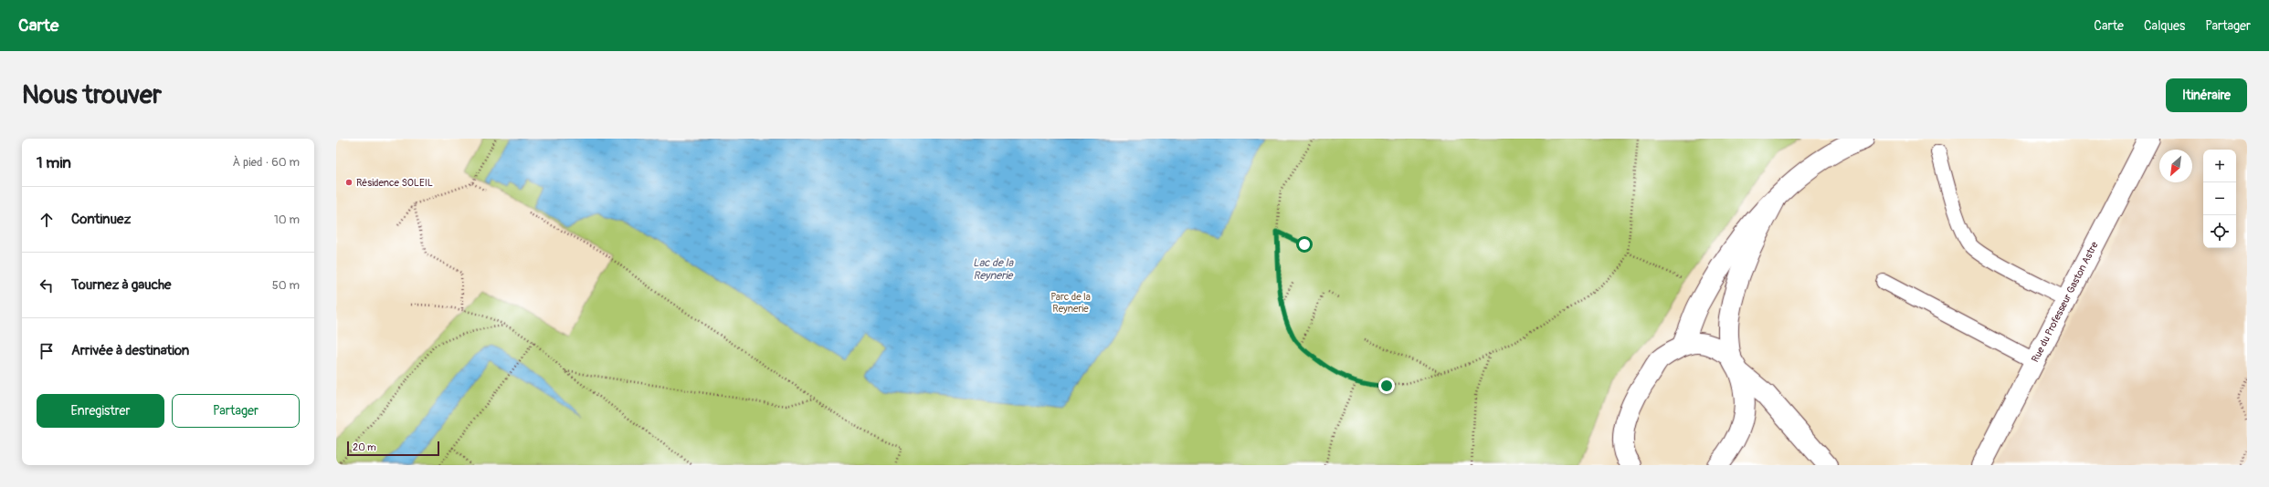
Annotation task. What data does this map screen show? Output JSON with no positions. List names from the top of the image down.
{
  "streets": {
    "street": ["Rue du Professeur Gaston Astre"]
  },
  "water": ["Lac de la Reynerie"],
  "parks": ["Parc de la Reynerie"],
  "places": ["Résidence SOLEIL"],
  "scale_bar": "20 m",
  "north": "bottom left",
  "page": {
    "header": "Carte",
    "nav": ["Carte", "Calques", "Partager"],
    "buttons": [
      "Itinéraire",
      ["Enregistrer", "Partager"]
    ],
    "title": "Nous trouver",
    "heading": ["1 min", "À pied · 60 m"],
    "map_buttons": ["+", "−"],
    "list": [
      ["Continuez", "10 m"],
      ["Tournez à gauche", "50 m"],
      "Arrivée à destination"
    ],
    "scale": "20 m"
  }
}
